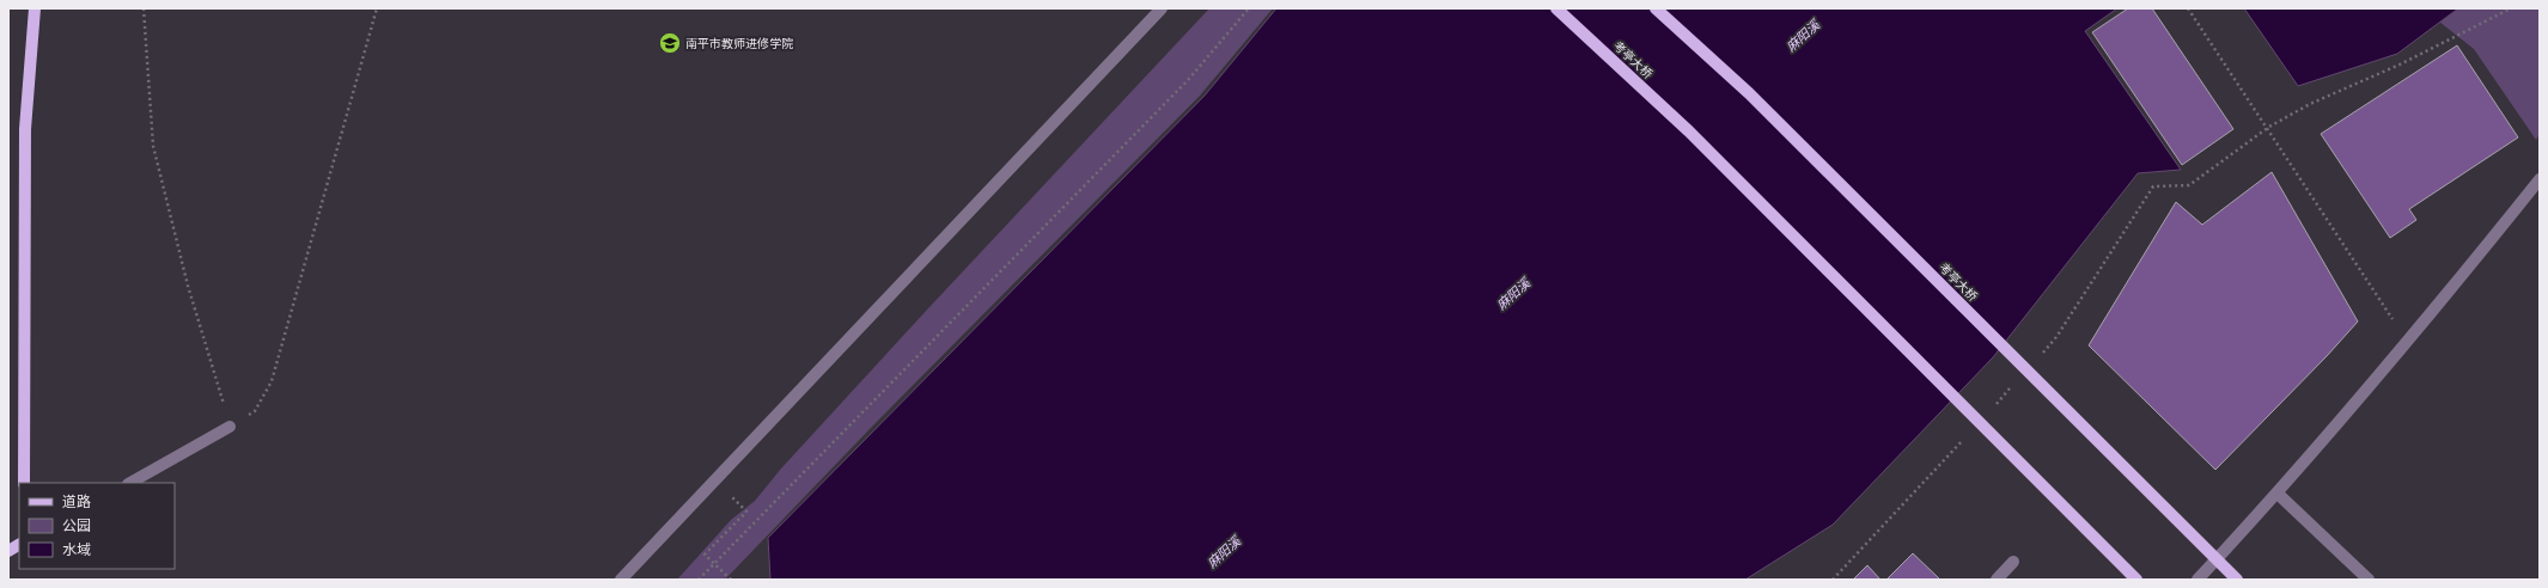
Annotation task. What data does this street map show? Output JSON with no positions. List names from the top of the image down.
{
  "streets": {
    "main road": ["考亭大桥"]
  },
  "water": ["麻阳溪"],
  "places": {
    "school or university": ["南平市教师进修学院"]
  },
  "legend": ["道路", "公园", "水域"]
}
